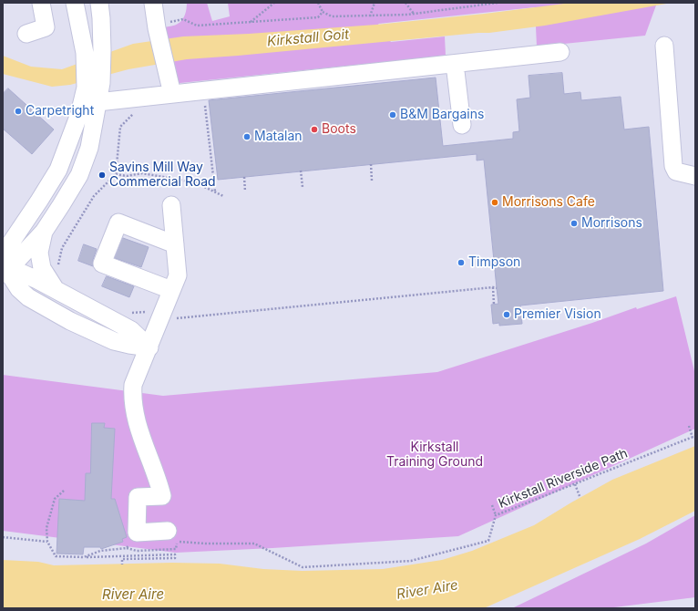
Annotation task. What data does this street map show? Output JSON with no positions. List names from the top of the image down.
{
  "streets": {
    "path": ["Kirkstall Riverside Path"]
  },
  "water": ["Kirkstall Goit", "River Aire"],
  "parks": ["Kirkstall Training Ground"],
  "places": [
    "Carpetright",
    "B&M Bargains",
    "Boots",
    "Matalan",
    "Savins Mill Way Commercial Road",
    "Morrisons Cafe",
    "Morrisons",
    "Timpson",
    "Premier Vision"
  ]
}
